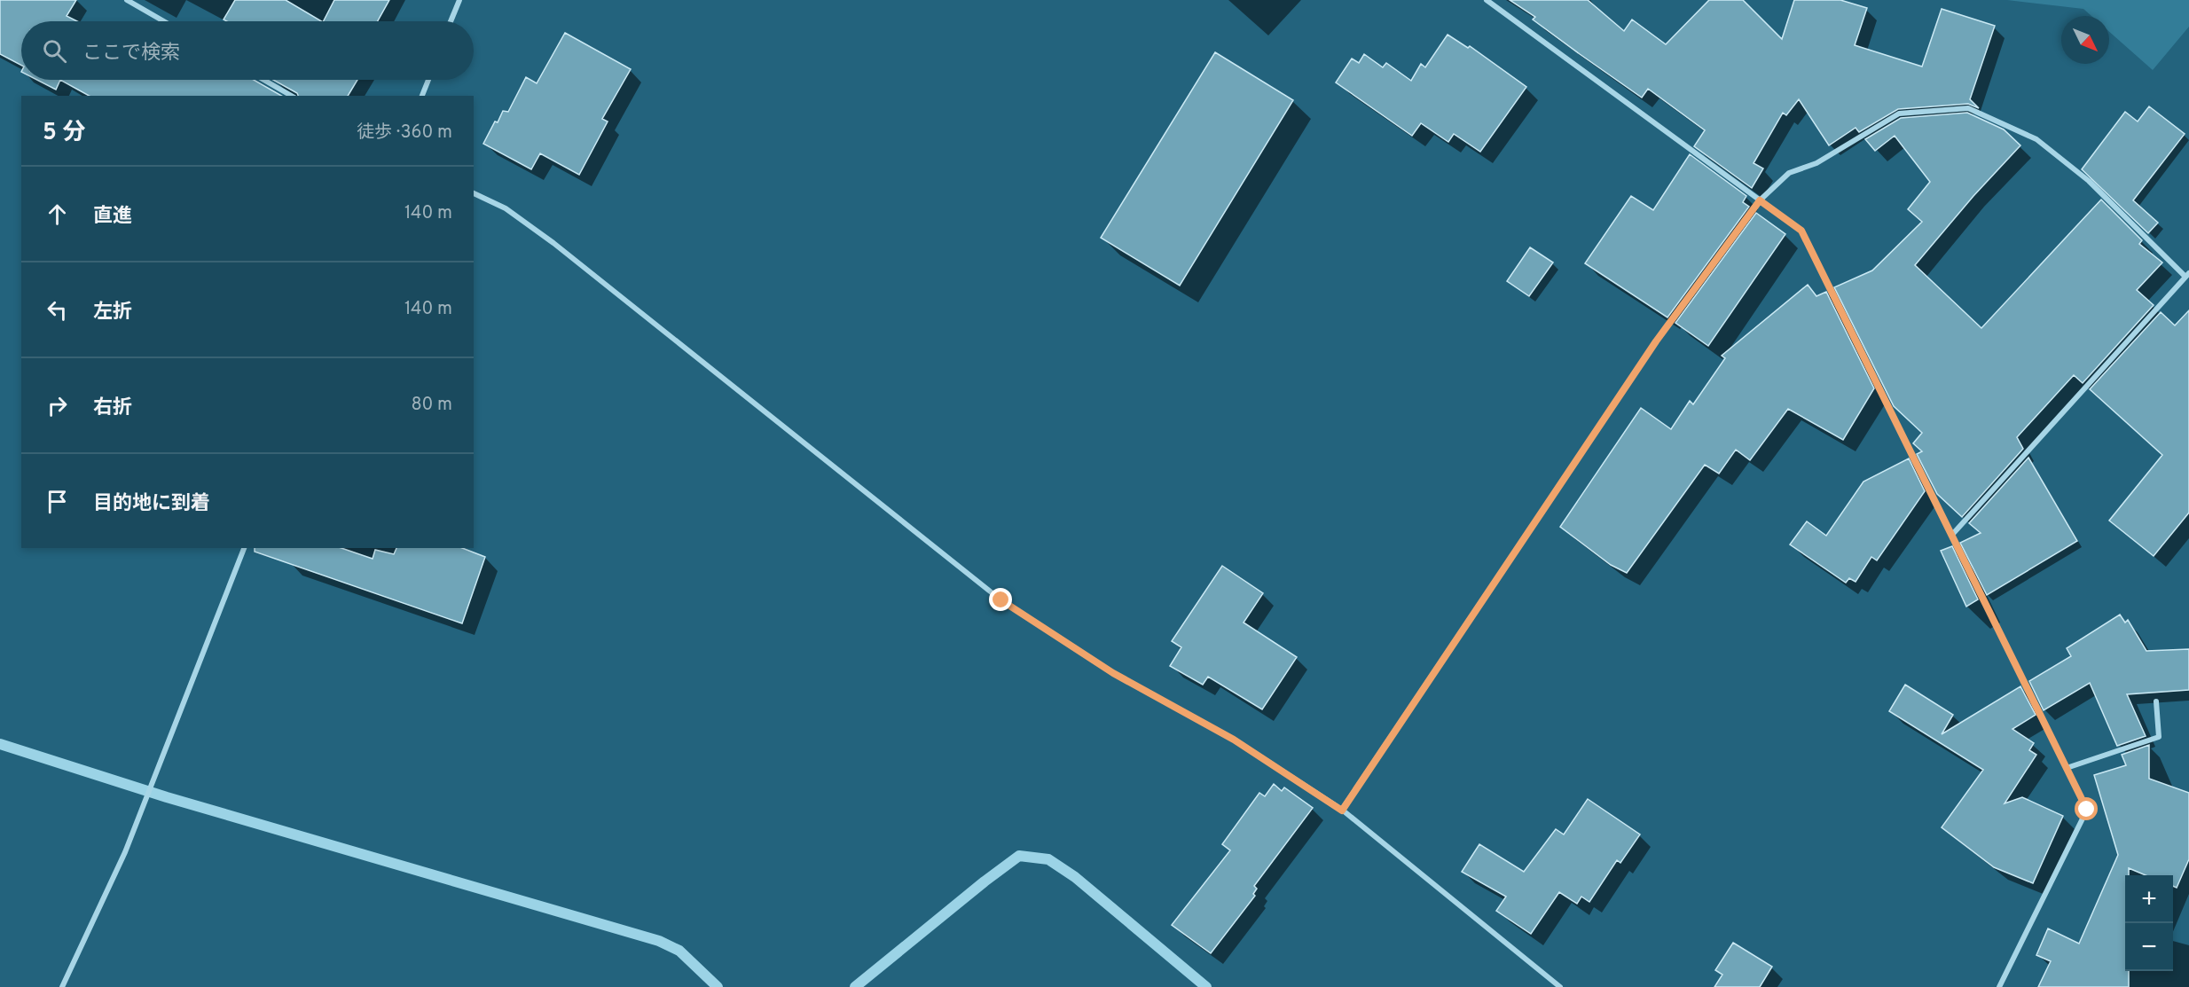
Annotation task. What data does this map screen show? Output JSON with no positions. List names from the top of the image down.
{
  "north": "bottom right",
  "page": {
    "search": "ここで検索",
    "heading": ["5 分", "徒歩 · 360 m"],
    "list": [
      ["直進", "140 m"],
      ["左折", "140 m"],
      ["右折", "80 m"],
      "目的地に到着"
    ],
    "map_buttons": ["+", "−"]
  }
}
